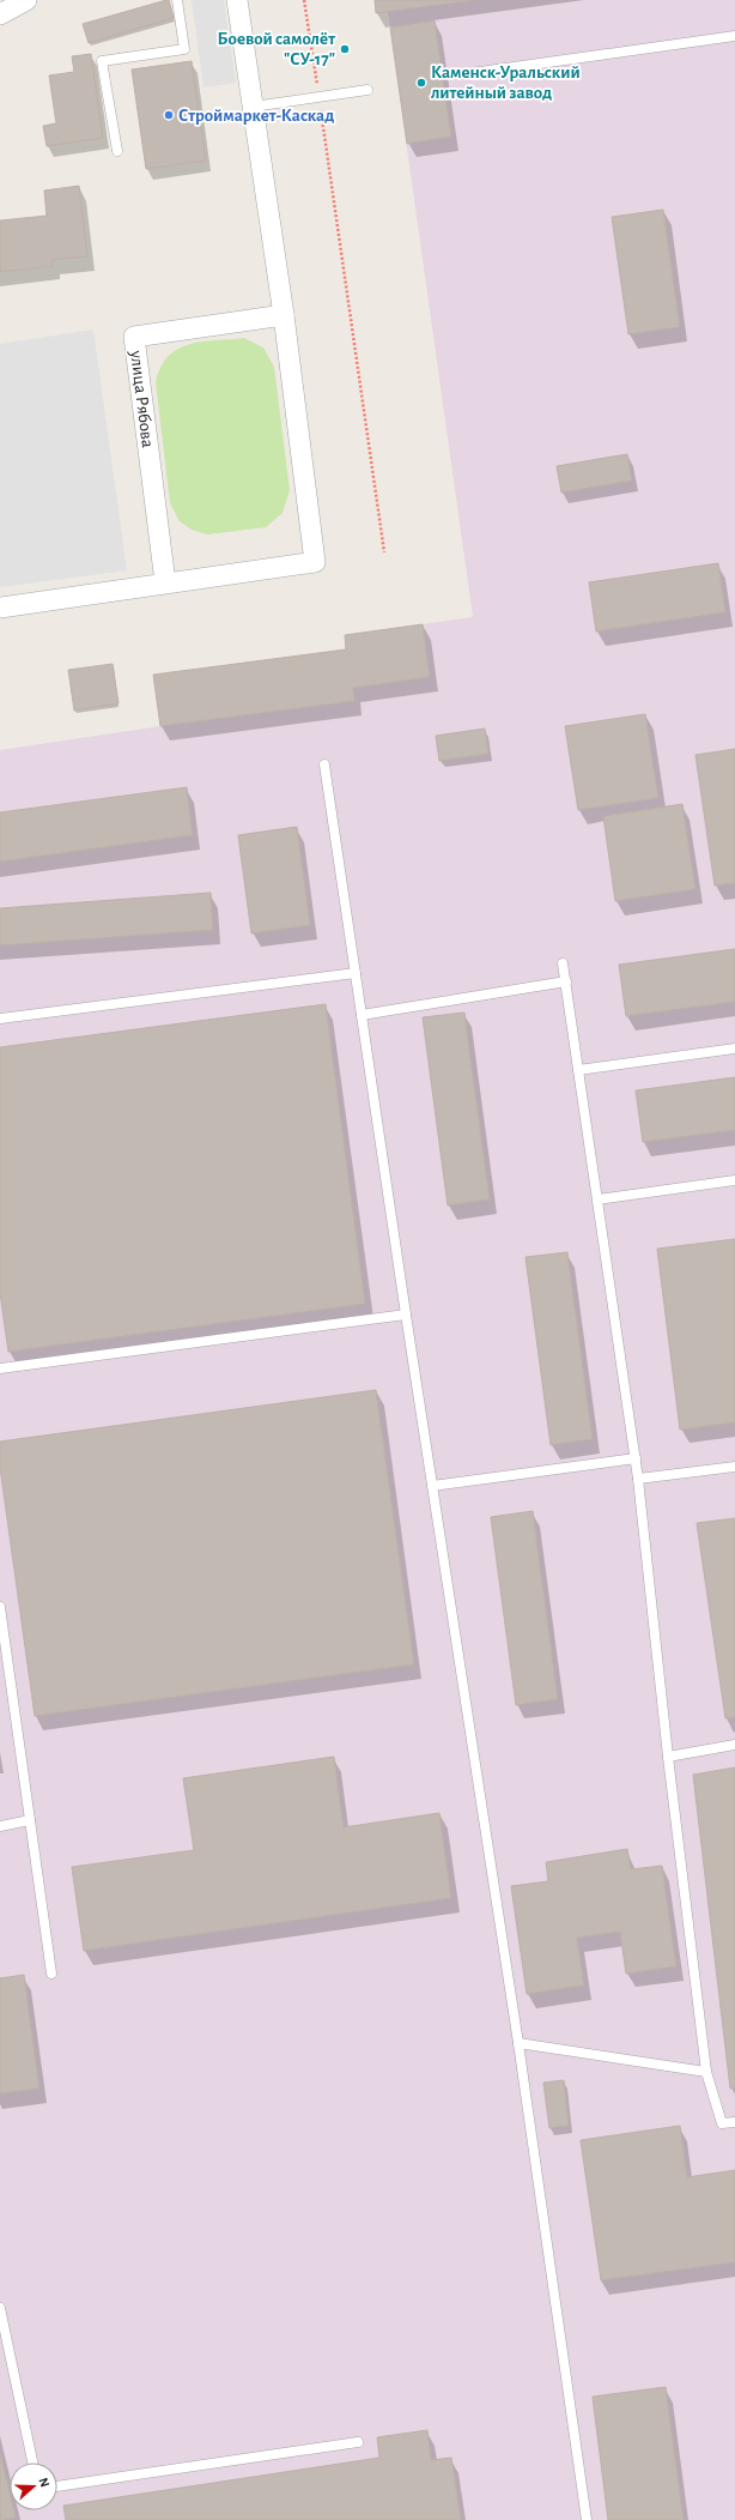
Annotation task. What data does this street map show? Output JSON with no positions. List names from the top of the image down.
{
  "streets": {
    "street": ["улица Рябова"]
  },
  "places": ["Боевой самолёт \"СУ-17\"", "Каменск-Уральский литейный завод", "Строймаркет-Каскад"],
  "north": "right"
}
